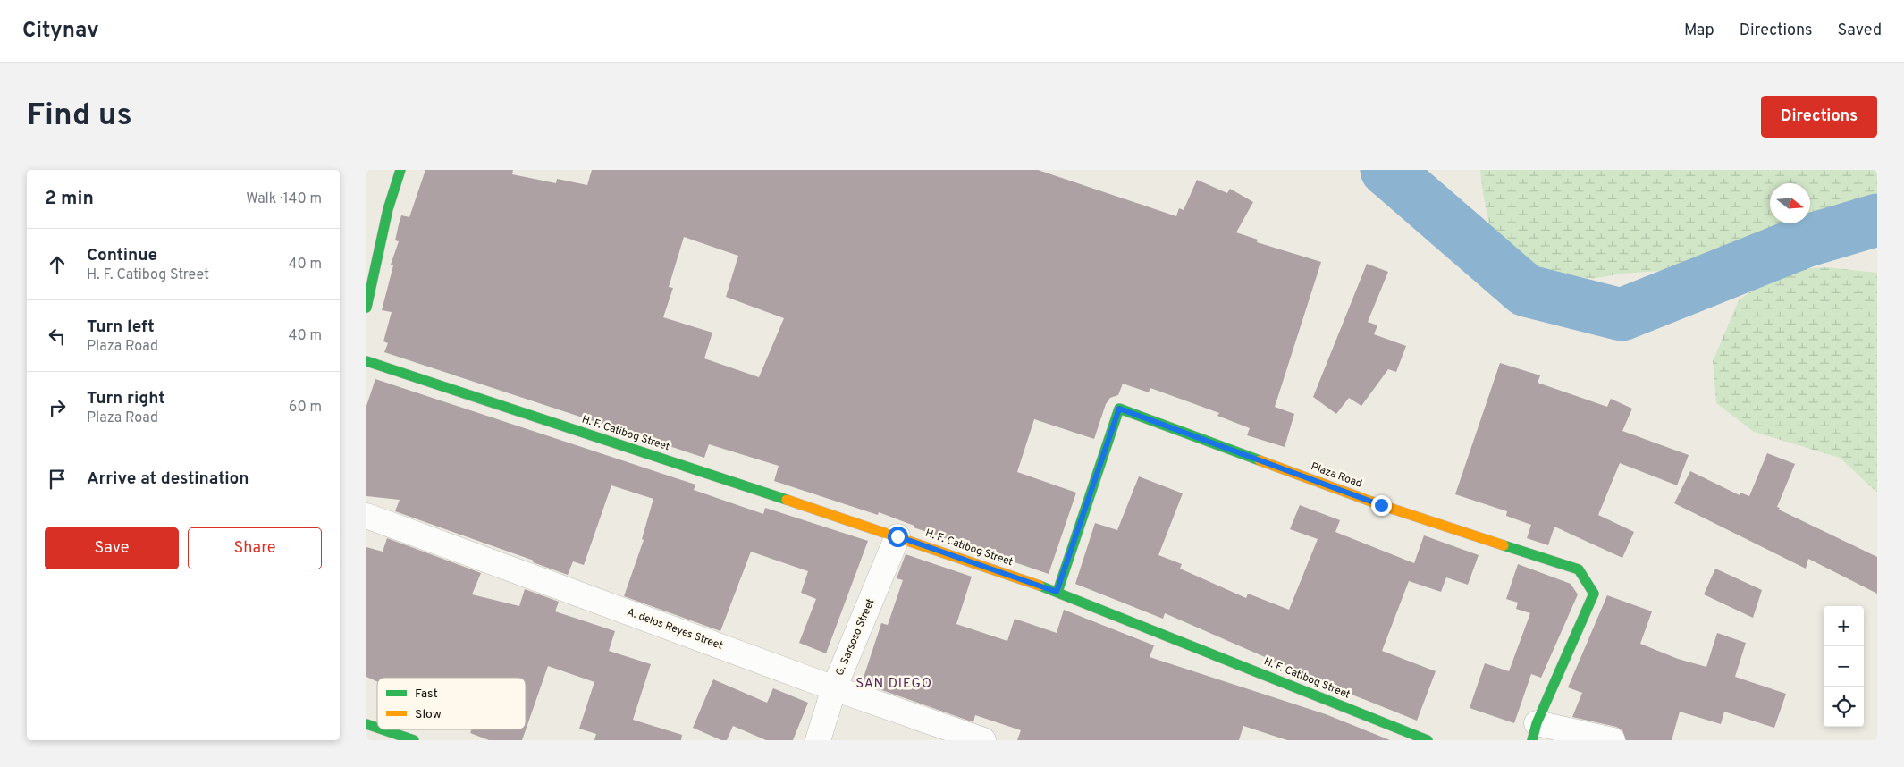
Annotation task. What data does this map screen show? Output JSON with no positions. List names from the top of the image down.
{
  "streets": {
    "street": [
      "H. F. Catibog Street",
      "Plaza Road",
      "A. delos Reyes Street",
      "G. Sarsoso Street"
    ]
  },
  "crossings": [
    ["H. F. Catibog Street", "Plaza Road"],
    ["H. F. Catibog Street", "G. Sarsoso Street"],
    ["A. delos Reyes Street", "G. Sarsoso Street"]
  ],
  "districts": ["SAN DIEGO"],
  "legend": ["Fast", "Slow"],
  "north": "right",
  "page": {
    "header": "Citynav",
    "nav": ["Map", "Directions", "Saved"],
    "buttons": [
      "Directions",
      ["Save", "Share"]
    ],
    "title": "Find us",
    "heading": ["2 min", "Walk · 140 m"],
    "list": [
      ["Continue", "H. F. Catibog Street", "40 m"],
      ["Turn left", "Plaza Road", "40 m"],
      ["Turn right", "Plaza Road", "60 m"],
      "Arrive at destination"
    ],
    "map_buttons": ["+", "−"]
  }
}
